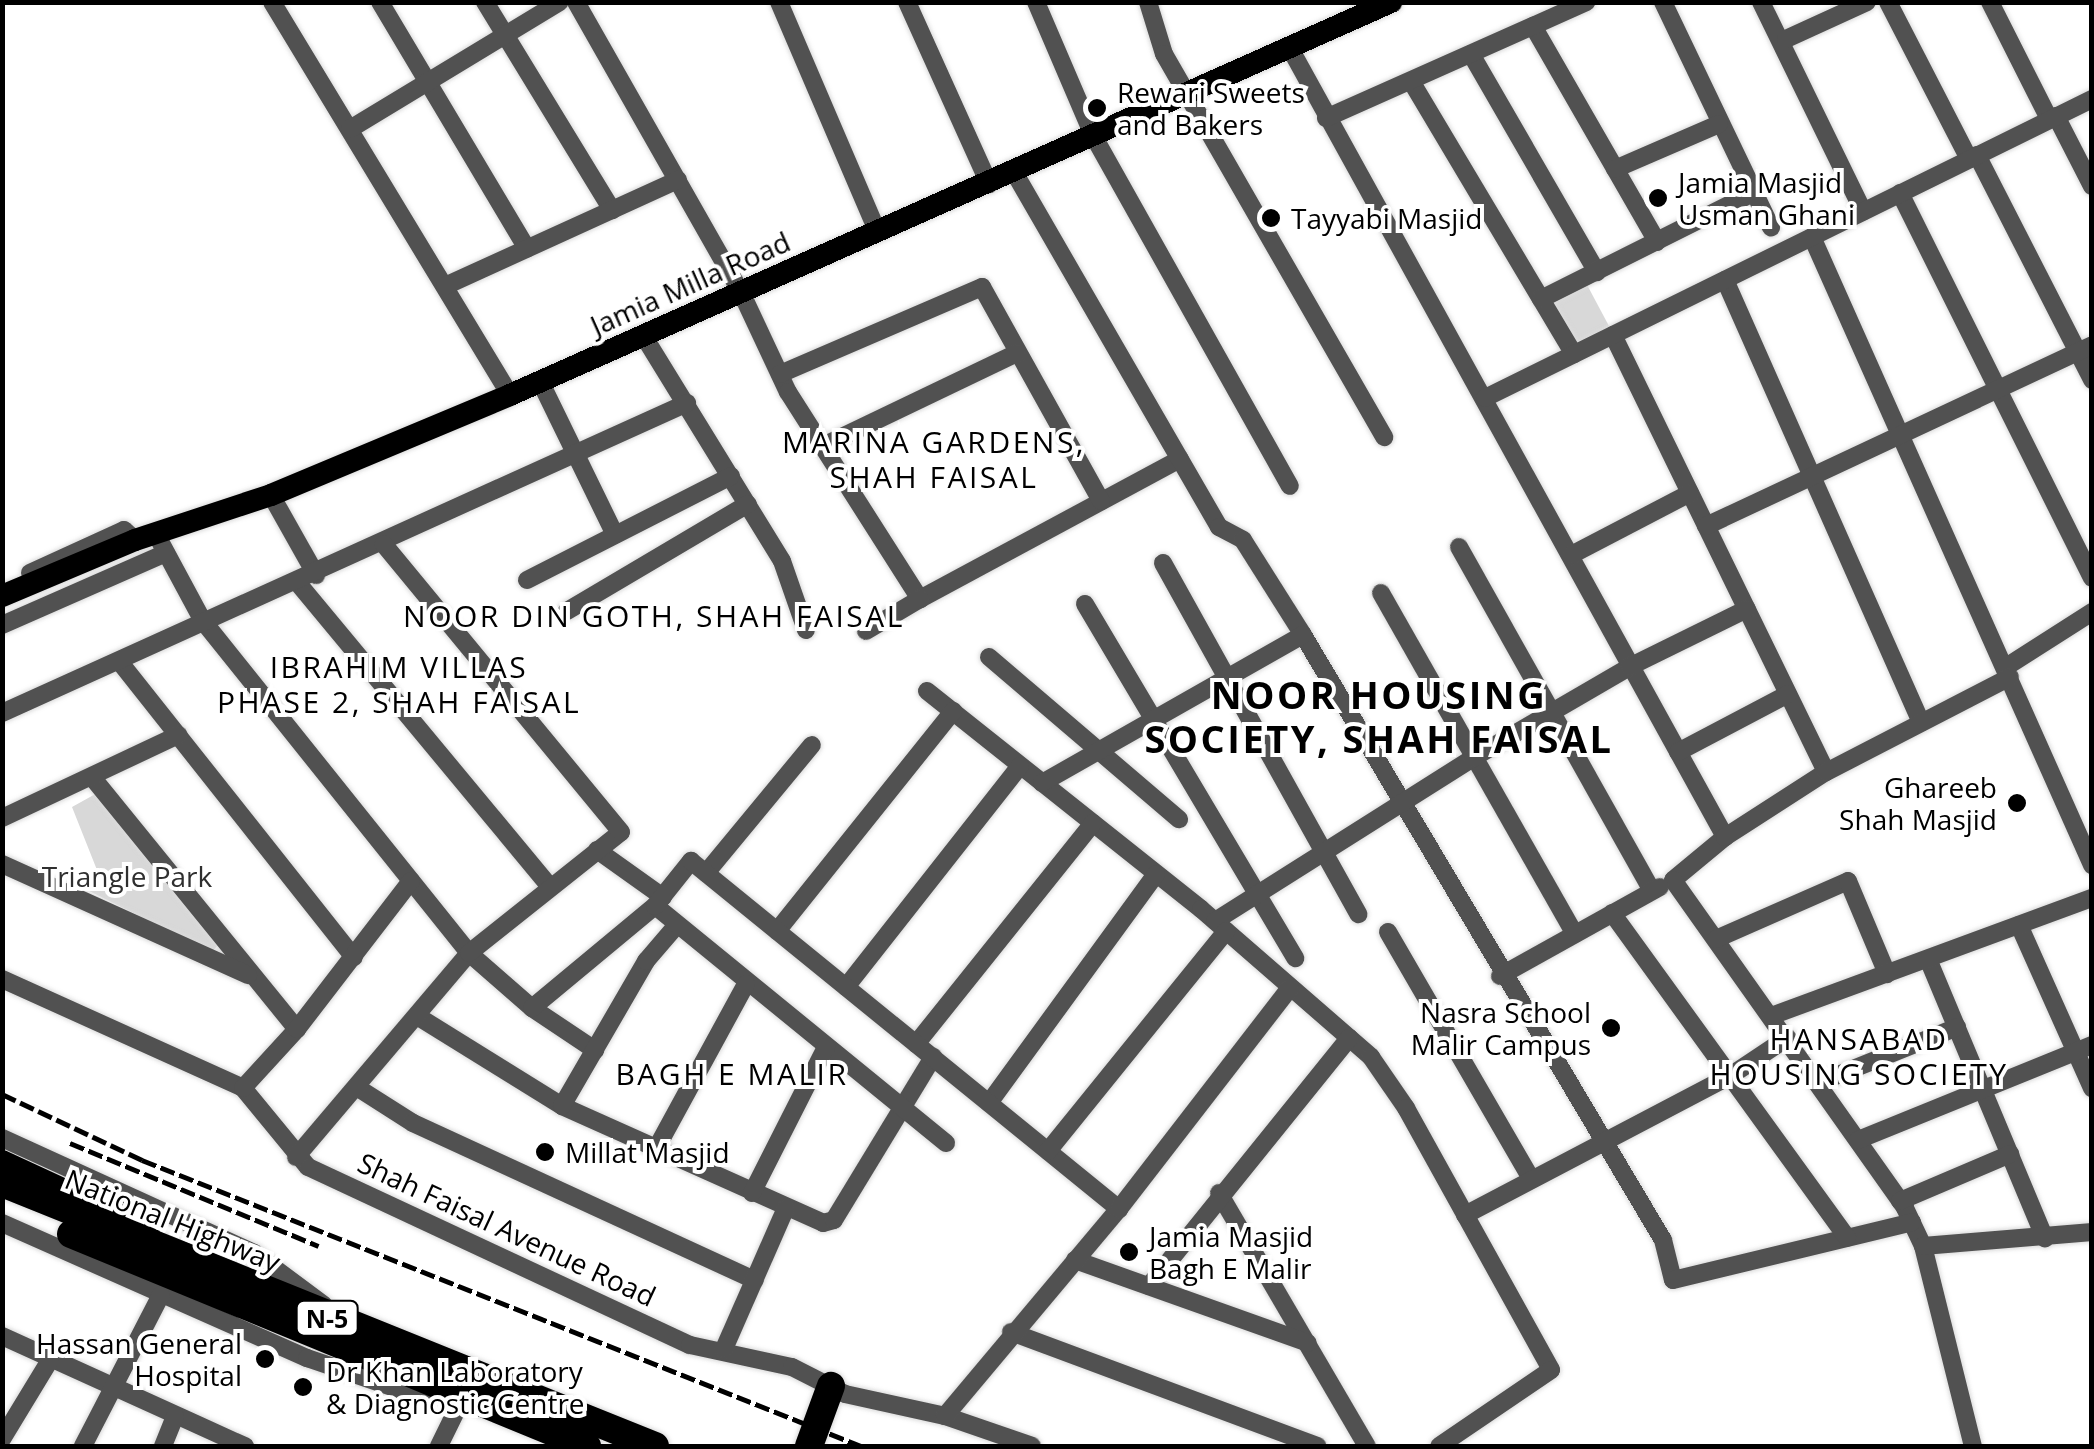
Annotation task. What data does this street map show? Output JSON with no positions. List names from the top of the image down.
{
  "streets": {
    "highway": ["National Highway", "N-5"],
    "main road": ["Jamia Milla Road"],
    "street": ["Shah Faisal Avenue Road"]
  },
  "districts": [
    "MARINA GARDENS, SHAH FAISAL",
    "NOOR DIN GOTH, SHAH FAISAL",
    "IBRAHIM VILLAS PHASE 2, SHAH FAISAL",
    "NOOR HOUSING SOCIETY, SHAH FAISAL",
    "HANSABAD HOUSING SOCIETY",
    "BAGH E MALIR"
  ],
  "parks": ["Triangle Park"],
  "places": [
    "Rewari Sweets and Bakers",
    "Jamia Masjid Usman Ghani",
    "Tayyabi Masjid",
    "Ghareeb Shah Masjid",
    "Nasra School Malir Campus",
    "Millat Masjid",
    "Jamia Masjid Bagh E Malir",
    "Hassan General Hospital",
    "Dr Khan Laboratory & Diagnostic Centre"
  ]
}
